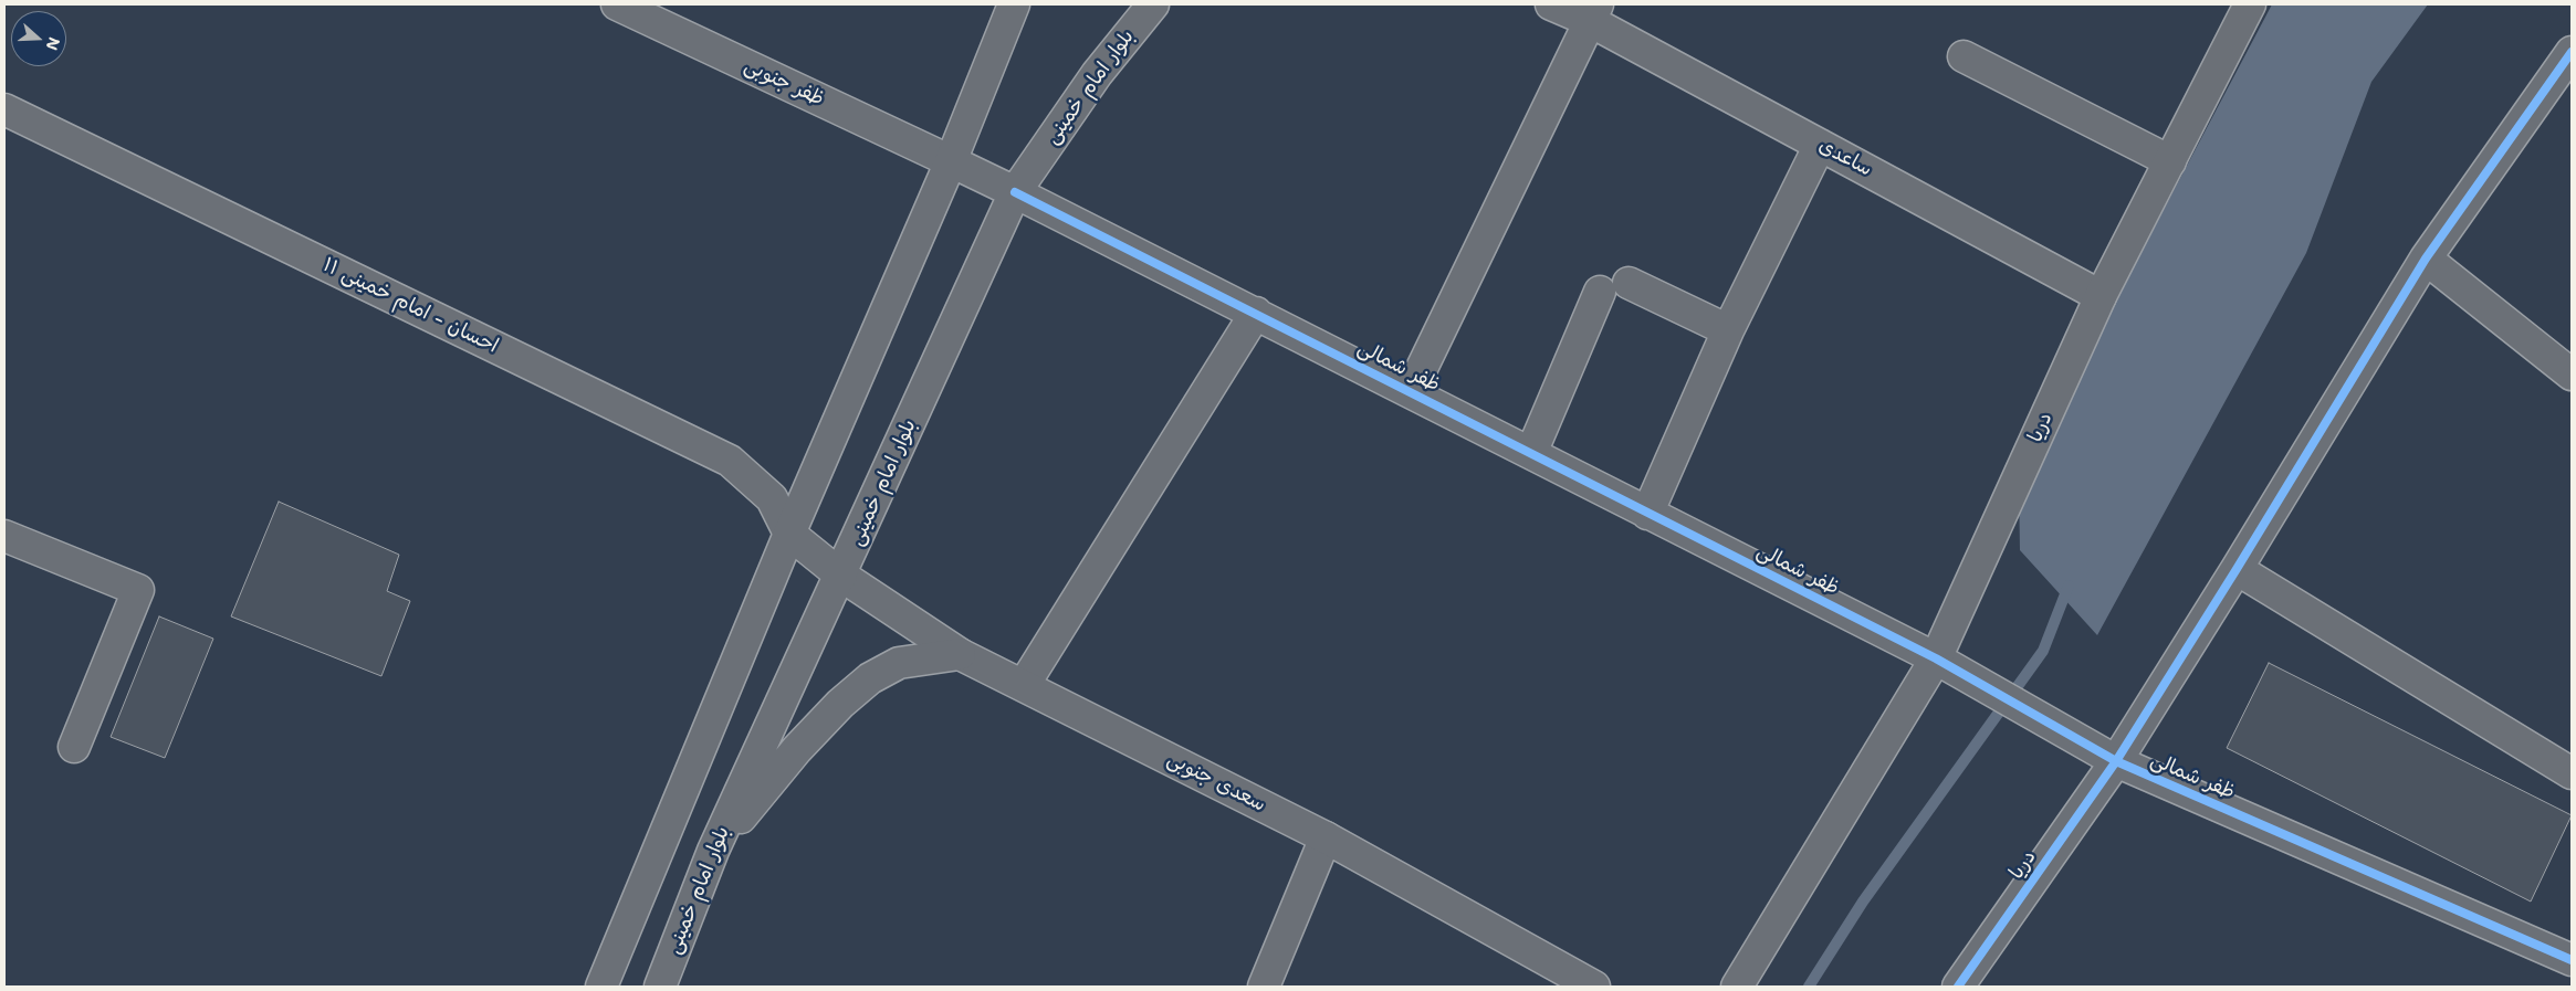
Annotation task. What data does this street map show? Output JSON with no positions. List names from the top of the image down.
{
  "streets": {
    "street": [
      "ظفر جنوبی",
      "بلوار امام خمینی",
      "ساعدی",
      "احسان - امام خمینی ۱۱",
      "ظفر شمالی",
      "دریا",
      "سعدی جنوبی"
    ]
  },
  "crossings": [
    ["ظفر جنوبی", "بلوار امام خمینی"],
    ["ظفر جنوبی", "ظفر شمالی"],
    ["بلوار امام خمینی", "ظفر شمالی"],
    ["بلوار امام خمینی", "سعدی جنوبی"],
    ["ساعدی", "دریا"],
    ["احسان - امام خمینی ۱۱", "سعدی جنوبی"],
    ["ظفر شمالی", "دریا"]
  ],
  "north": "right"
}
